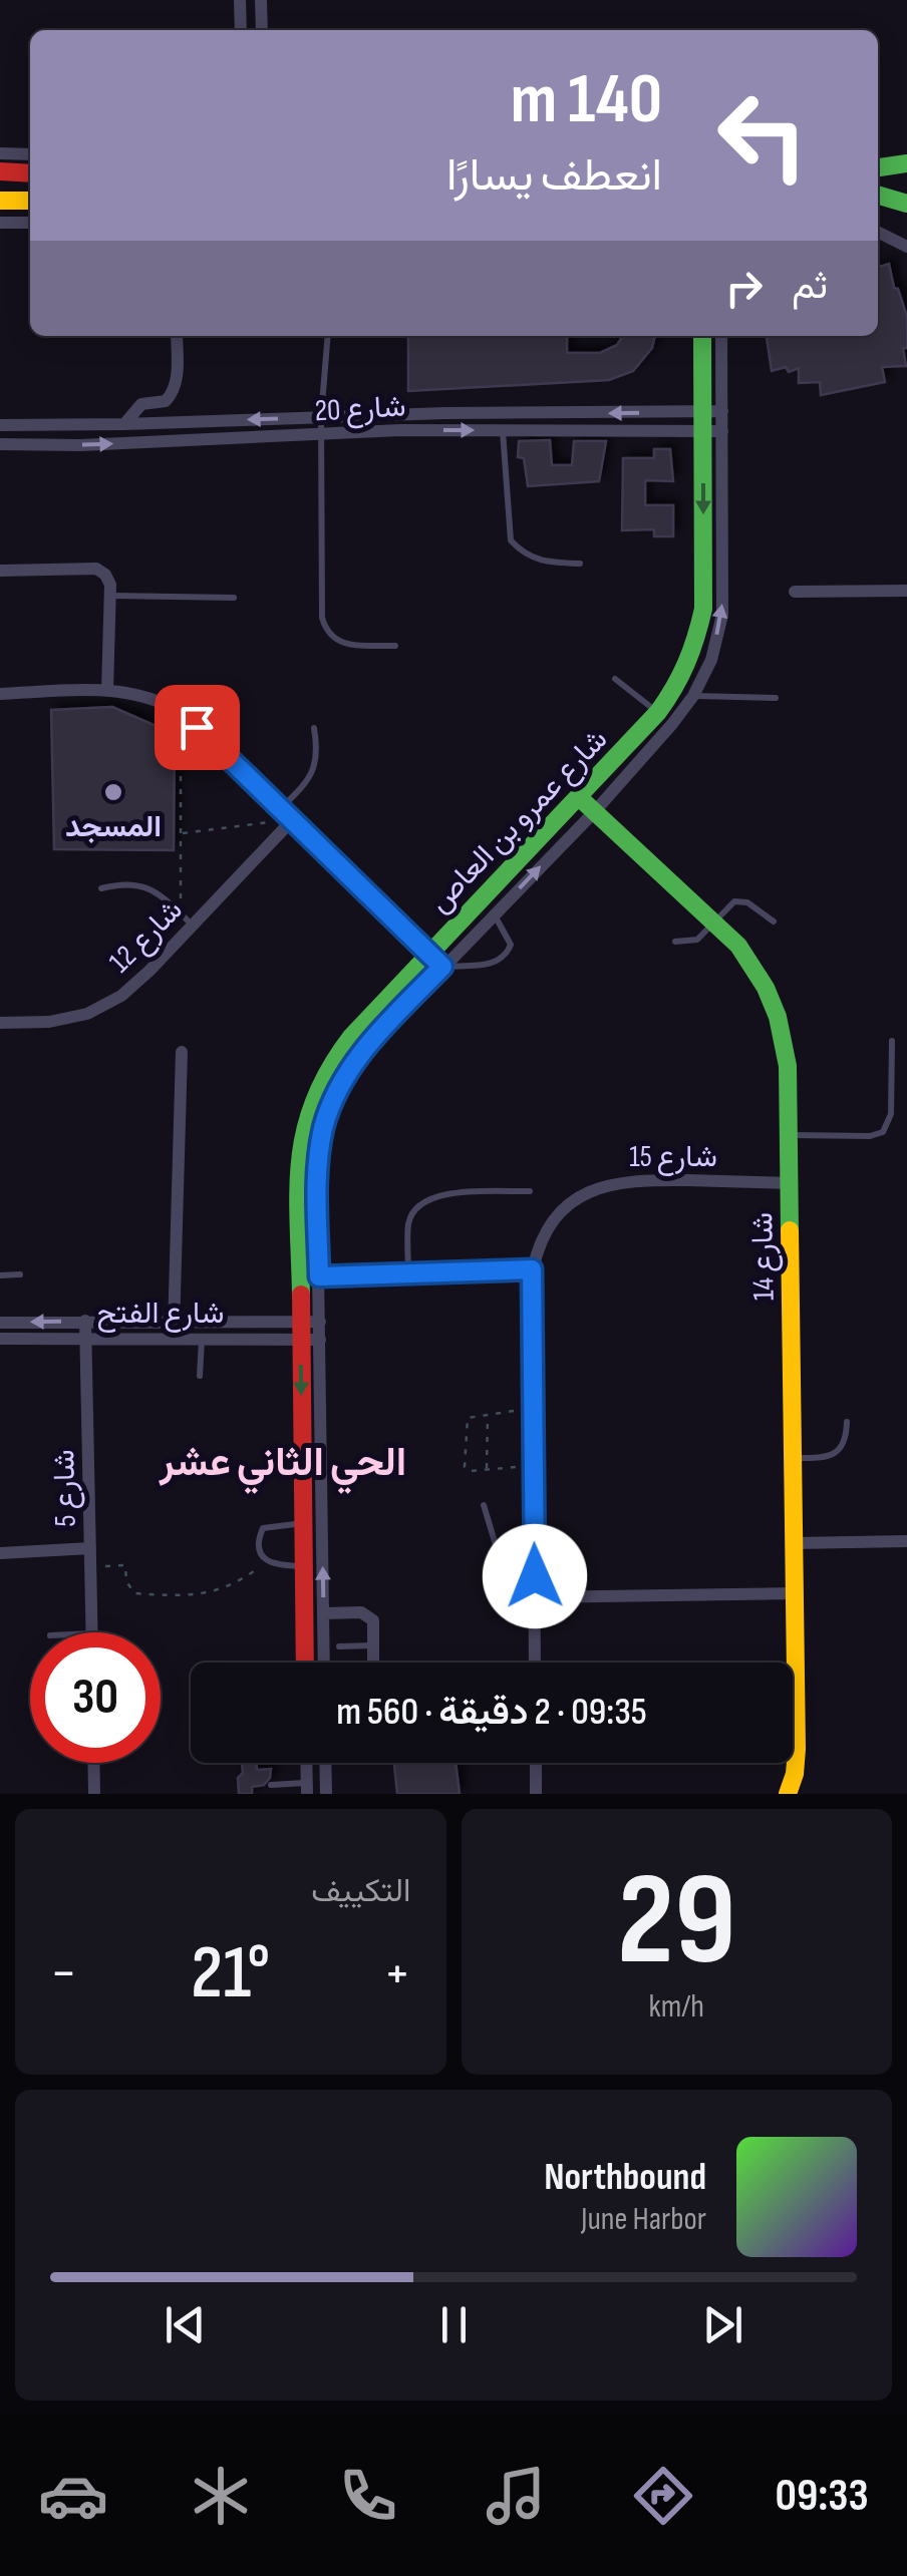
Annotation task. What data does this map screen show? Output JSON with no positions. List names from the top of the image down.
{
  "streets": {
    "street": [
      "شارع 20",
      "شارع عمرو بن العاص",
      "شارع 12",
      "شارع 15",
      "شارع 14",
      "شارع الفتح",
      "شارع 5"
    ]
  },
  "crossings": [
    ["شارع 20", "شارع عمرو بن العاص"],
    ["شارع عمرو بن العاص", "شارع 14"],
    ["شارع عمرو بن العاص", "شارع الفتح"],
    ["شارع 15", "شارع 14"],
    ["شارع الفتح", "شارع 5"]
  ],
  "districts": ["الحي الثاني عشر"],
  "places": ["المسجد"],
  "page": {
    "turn": ["140 m", "انعطف يسارًا"],
    "then": "ثم",
    "limit": "30",
    "trip": "09:35 · 2 دقيقة · 560 m",
    "tile": [
      ["29", "km/h"],
      "التكييف"
    ],
    "heat": ["−", "21°", "+"],
    "song": ["Northbound", "June Harbor"],
    "tabs": "09:33"
  }
}
